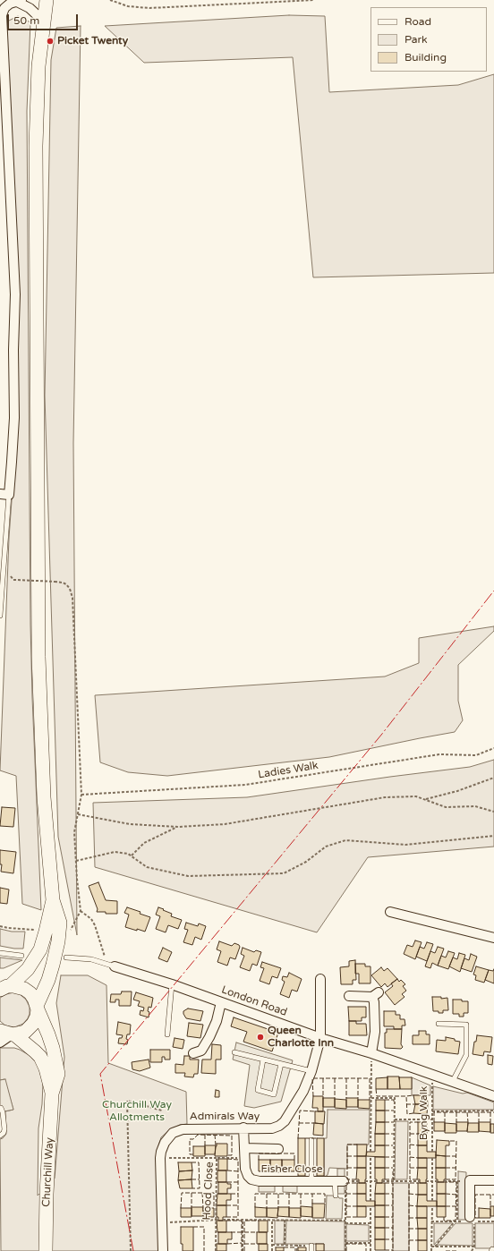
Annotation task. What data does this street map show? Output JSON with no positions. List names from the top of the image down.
{
  "streets": {
    "main road": ["Churchill Way"],
    "street": ["London Road", "Admirals Way", "Fisher Close"],
    "path": ["Ladies Walk", "Byng Walk", "Hood Close"]
  },
  "crossings": [
    ["London Road", "Byng Walk"],
    ["London Road", "Admirals Way"],
    ["Admirals Way", "Fisher Close"],
    ["Fisher Close", "Hood Close"]
  ],
  "parks": ["Churchill Way Allotments"],
  "places": ["Picket Twenty", "Queen Charlotte Inn"],
  "legend": ["Road", "Park", "Building"],
  "scale_bar": "50 m"
}
